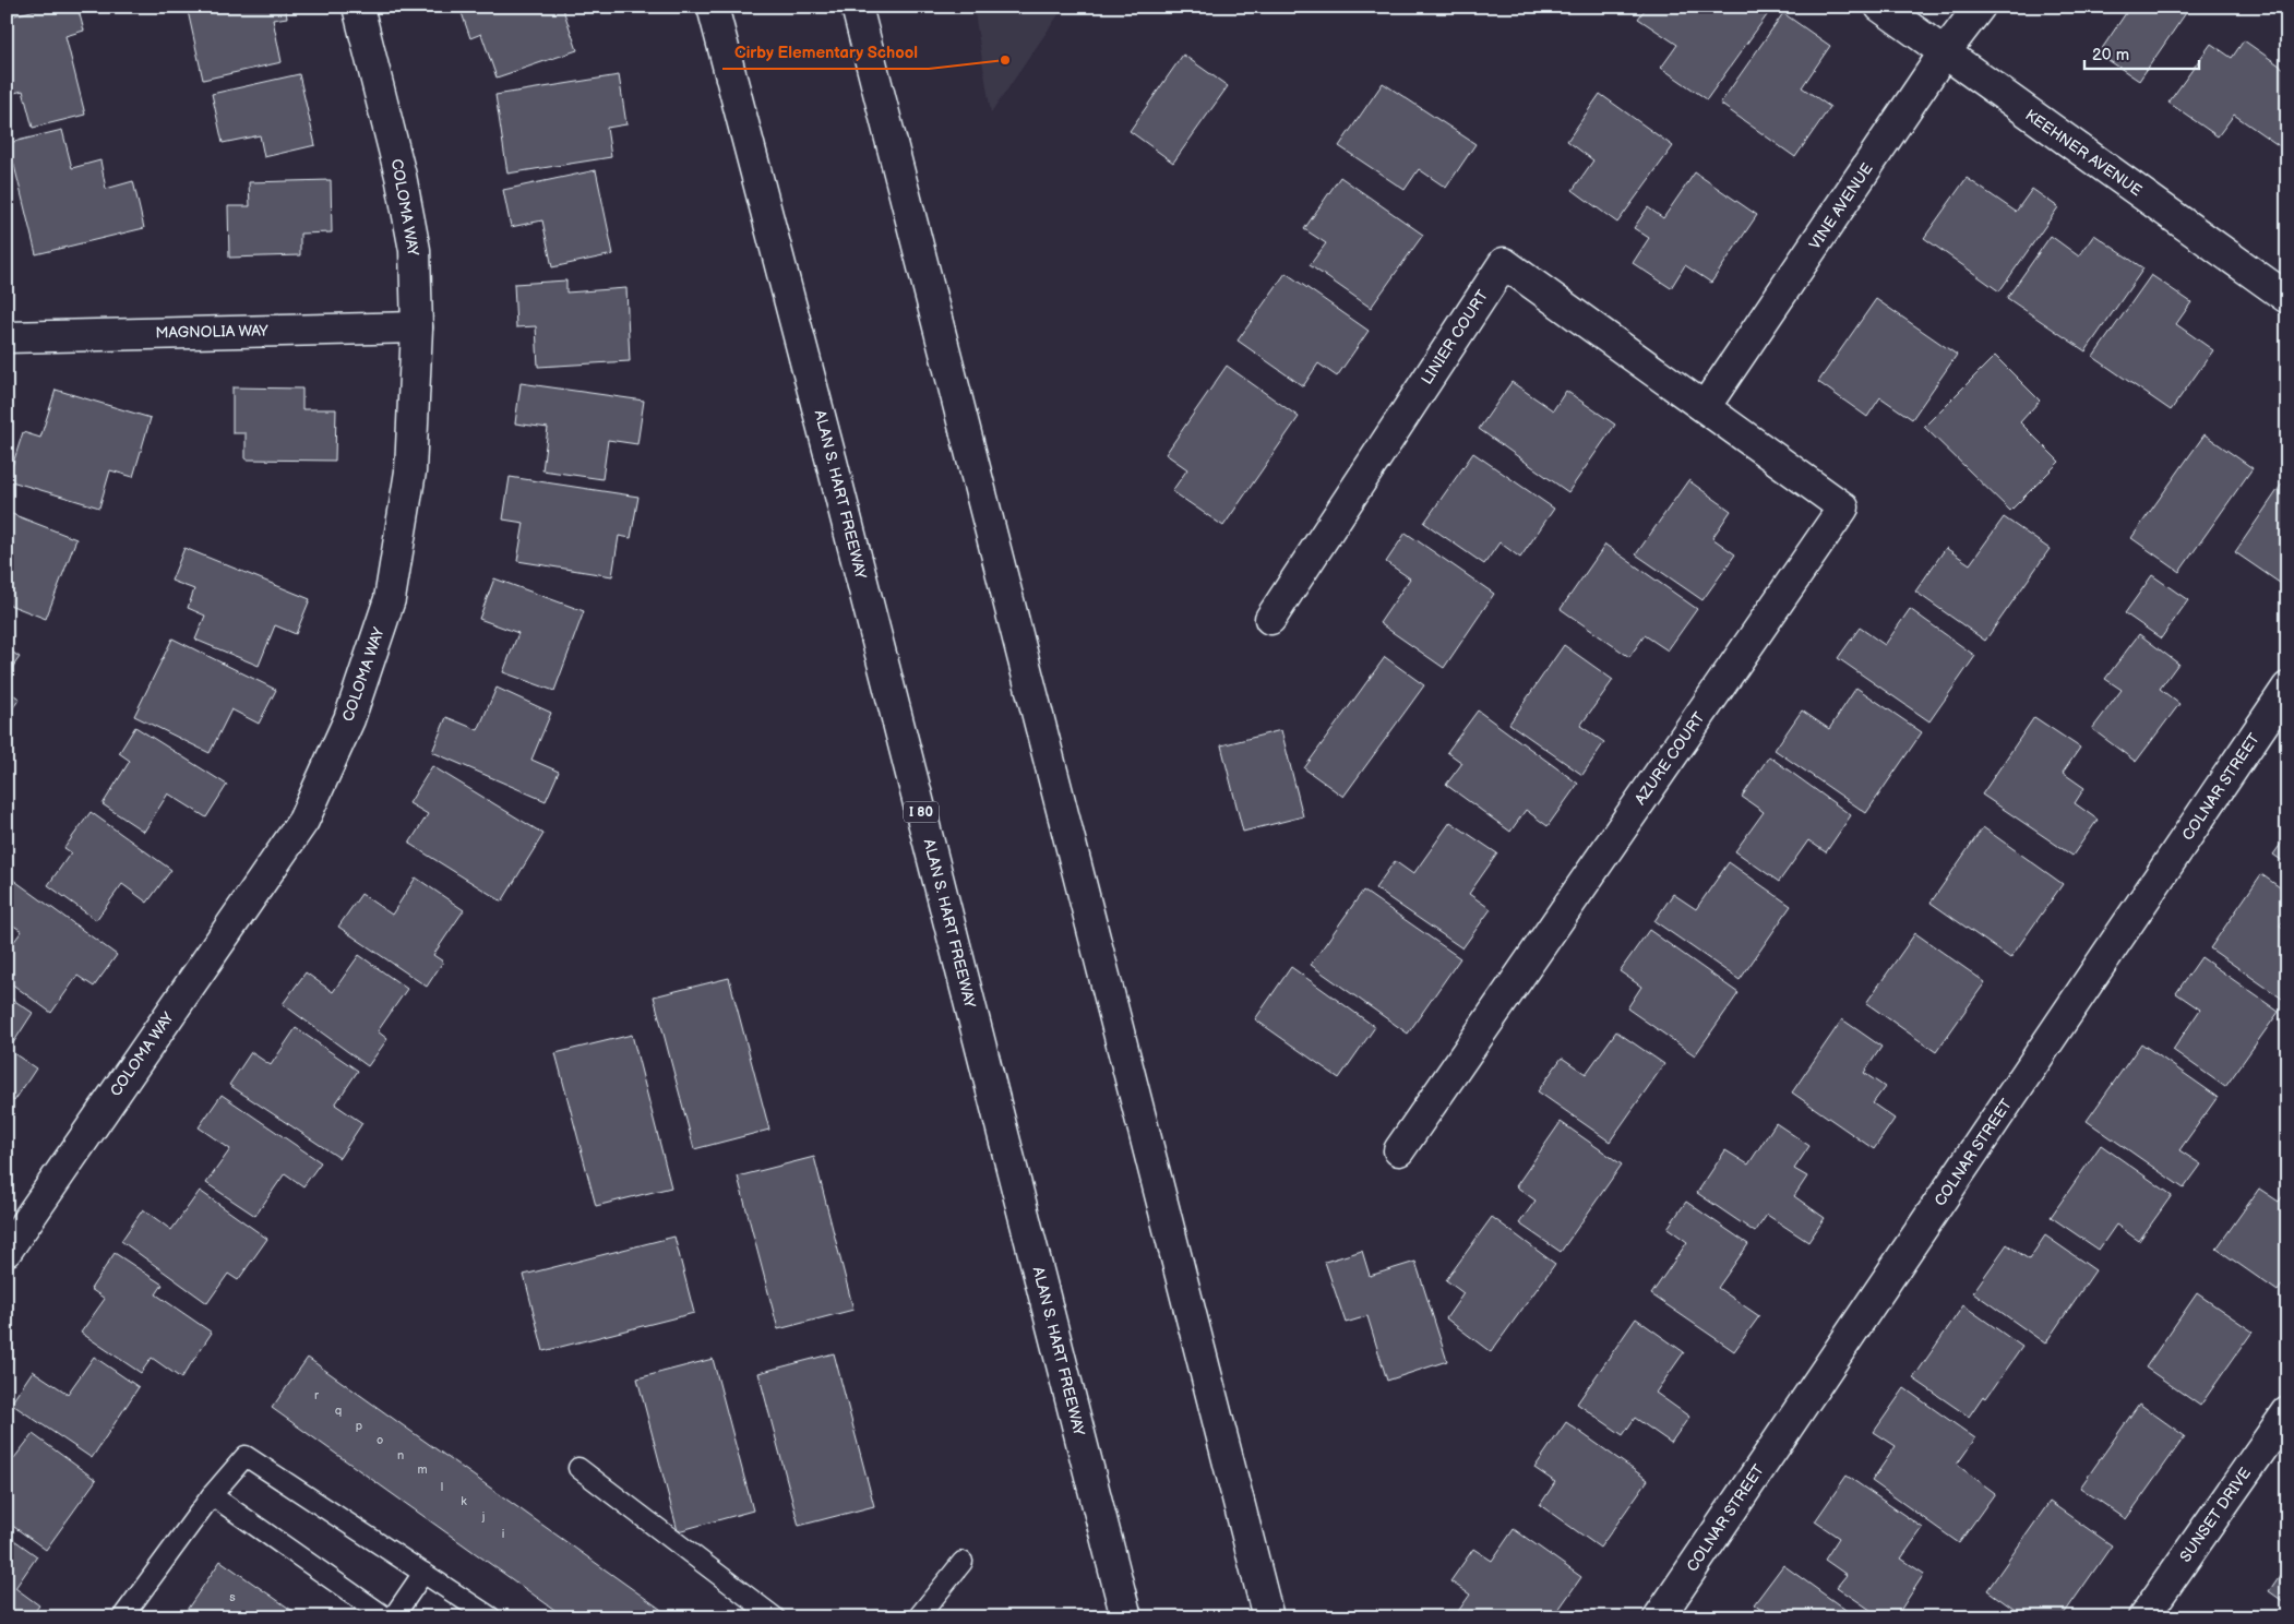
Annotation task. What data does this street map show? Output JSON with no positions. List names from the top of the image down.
{
  "streets": {
    "main road": [
      "KEEHNER AVENUE",
      "VINE AVENUE",
      "COLOMA WAY",
      "MAGNOLIA WAY",
      "LINIER COURT",
      "ALAN S. HART FREEWAY",
      "AZURE COURT",
      "COLNAR STREET",
      "I 80",
      "SUNSET DRIVE"
    ]
  },
  "crossings": [
    ["KEEHNER AVENUE", "VINE AVENUE"],
    ["VINE AVENUE", "LINIER COURT"],
    ["VINE AVENUE", "AZURE COURT"],
    ["COLOMA WAY", "MAGNOLIA WAY"],
    ["LINIER COURT", "AZURE COURT"]
  ],
  "places": ["Cirby Elementary School"],
  "house_numbers": [
    "r",
    "q",
    "p",
    "o",
    "n",
    "m",
    "l",
    "k",
    "j",
    "i",
    "s"
  ],
  "scale_bar": "20 m"
}
